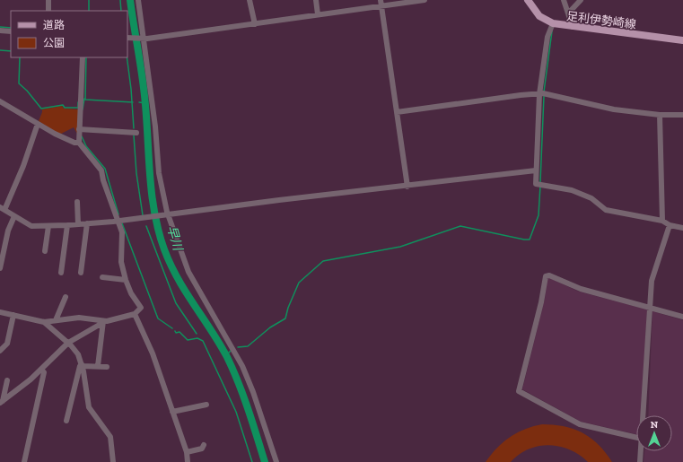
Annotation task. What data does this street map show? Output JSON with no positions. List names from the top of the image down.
{
  "streets": {
    "main road": ["足利伊勢崎線"]
  },
  "water": ["早川"],
  "legend": ["道路", "公園"],
  "north": "top"
}
